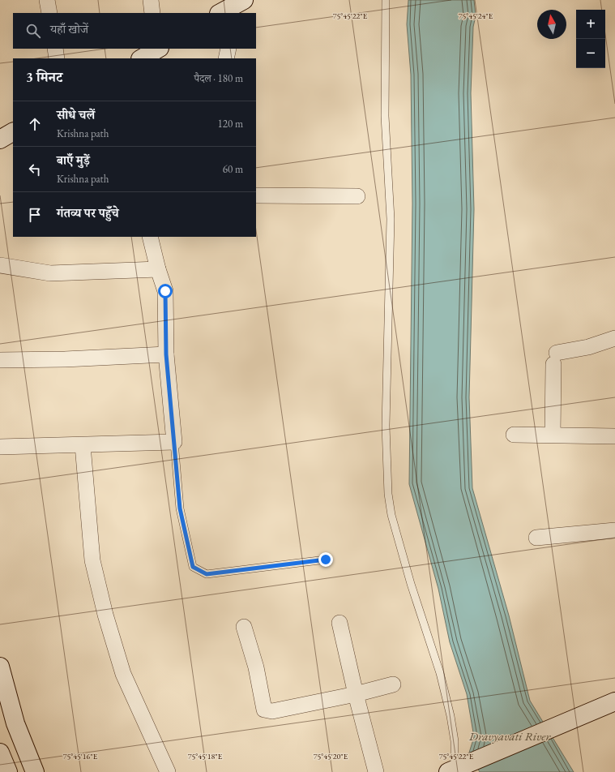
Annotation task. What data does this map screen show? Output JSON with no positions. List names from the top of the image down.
{
  "water": ["Dravyavati River"],
  "north": "top",
  "page": {
    "map_buttons": ["+", "−"],
    "search": "यहाँ खोजें",
    "heading": ["3 मिनट", "पैदल · 180 m"],
    "list": [
      ["सीधे चलें", "Krishna path", "120 m"],
      ["बाएँ मुड़ें", "Krishna path", "60 m"],
      "गंतव्य पर पहुँचे"
    ]
  },
  "coordinates": [
    "75°45'22\"E",
    "75°45'24\"E",
    "75°45'16\"E",
    "75°45'18\"E",
    "75°45'20\"E"
  ]
}
